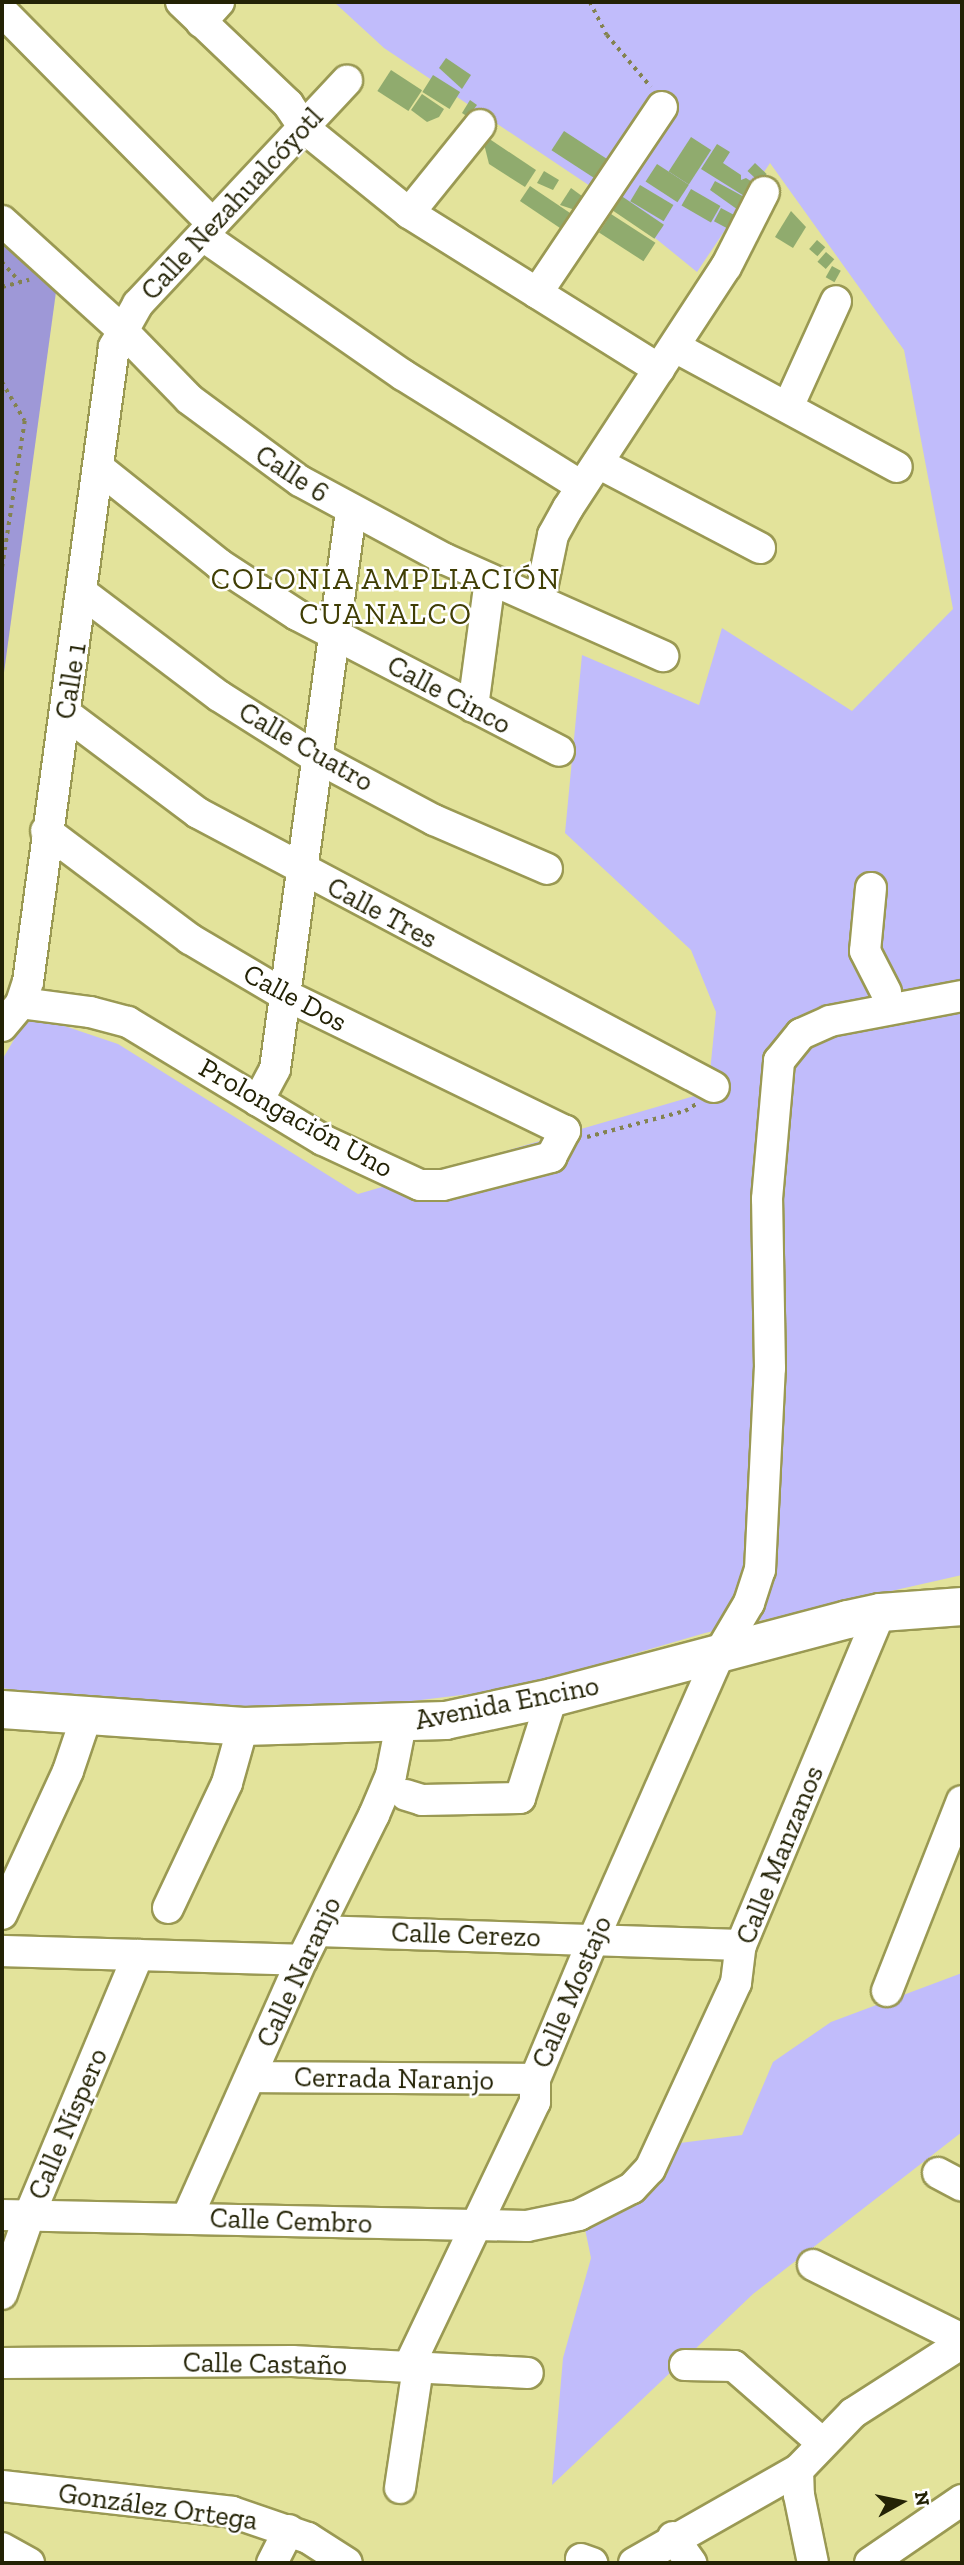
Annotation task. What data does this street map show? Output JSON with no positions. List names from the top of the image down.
{
  "streets": {
    "main road": ["Avenida Encino"],
    "street": [
      "Calle Nezahualcóyotl",
      "Calle 6",
      "Calle 1",
      "Calle Cinco",
      "Calle Cuatro",
      "Calle Tres",
      "Calle Dos",
      "Prolongación Uno",
      "Calle Manzanos",
      "Calle Cerezo",
      "Calle Naranjo",
      "Calle Mostajo",
      "Cerrada Naranjo",
      "Calle Níspero",
      "Calle Cembro",
      "Calle Castaño",
      "González Ortega"
    ]
  },
  "crossings": [
    ["Calle Nezahualcóyotl", "Calle 6"],
    ["Calle Nezahualcóyotl", "Calle 1"],
    ["Calle 6", "Calle 1"],
    ["Calle 1", "Calle Cinco"],
    ["Calle 1", "Calle Cuatro"],
    ["Calle 1", "Calle Tres"],
    ["Calle 1", "Calle Dos"],
    ["Calle 1", "Prolongación Uno"],
    ["Calle Dos", "Prolongación Uno"],
    ["Avenida Encino", "Calle Manzanos"],
    ["Avenida Encino", "Calle Naranjo"],
    ["Avenida Encino", "Calle Mostajo"],
    ["Calle Manzanos", "Calle Cerezo"],
    ["Calle Manzanos", "Calle Cembro"],
    ["Calle Cerezo", "Calle Naranjo"],
    ["Calle Cerezo", "Calle Mostajo"],
    ["Calle Naranjo", "Cerrada Naranjo"],
    ["Calle Naranjo", "Calle Cembro"],
    ["Calle Mostajo", "Cerrada Naranjo"],
    ["Calle Mostajo", "Calle Cembro"],
    ["Calle Mostajo", "Calle Castaño"],
    ["Calle Níspero", "Calle Cembro"]
  ],
  "districts": ["COLONIA AMPLIACIÓN CUANALCO"],
  "north": "right"
}
